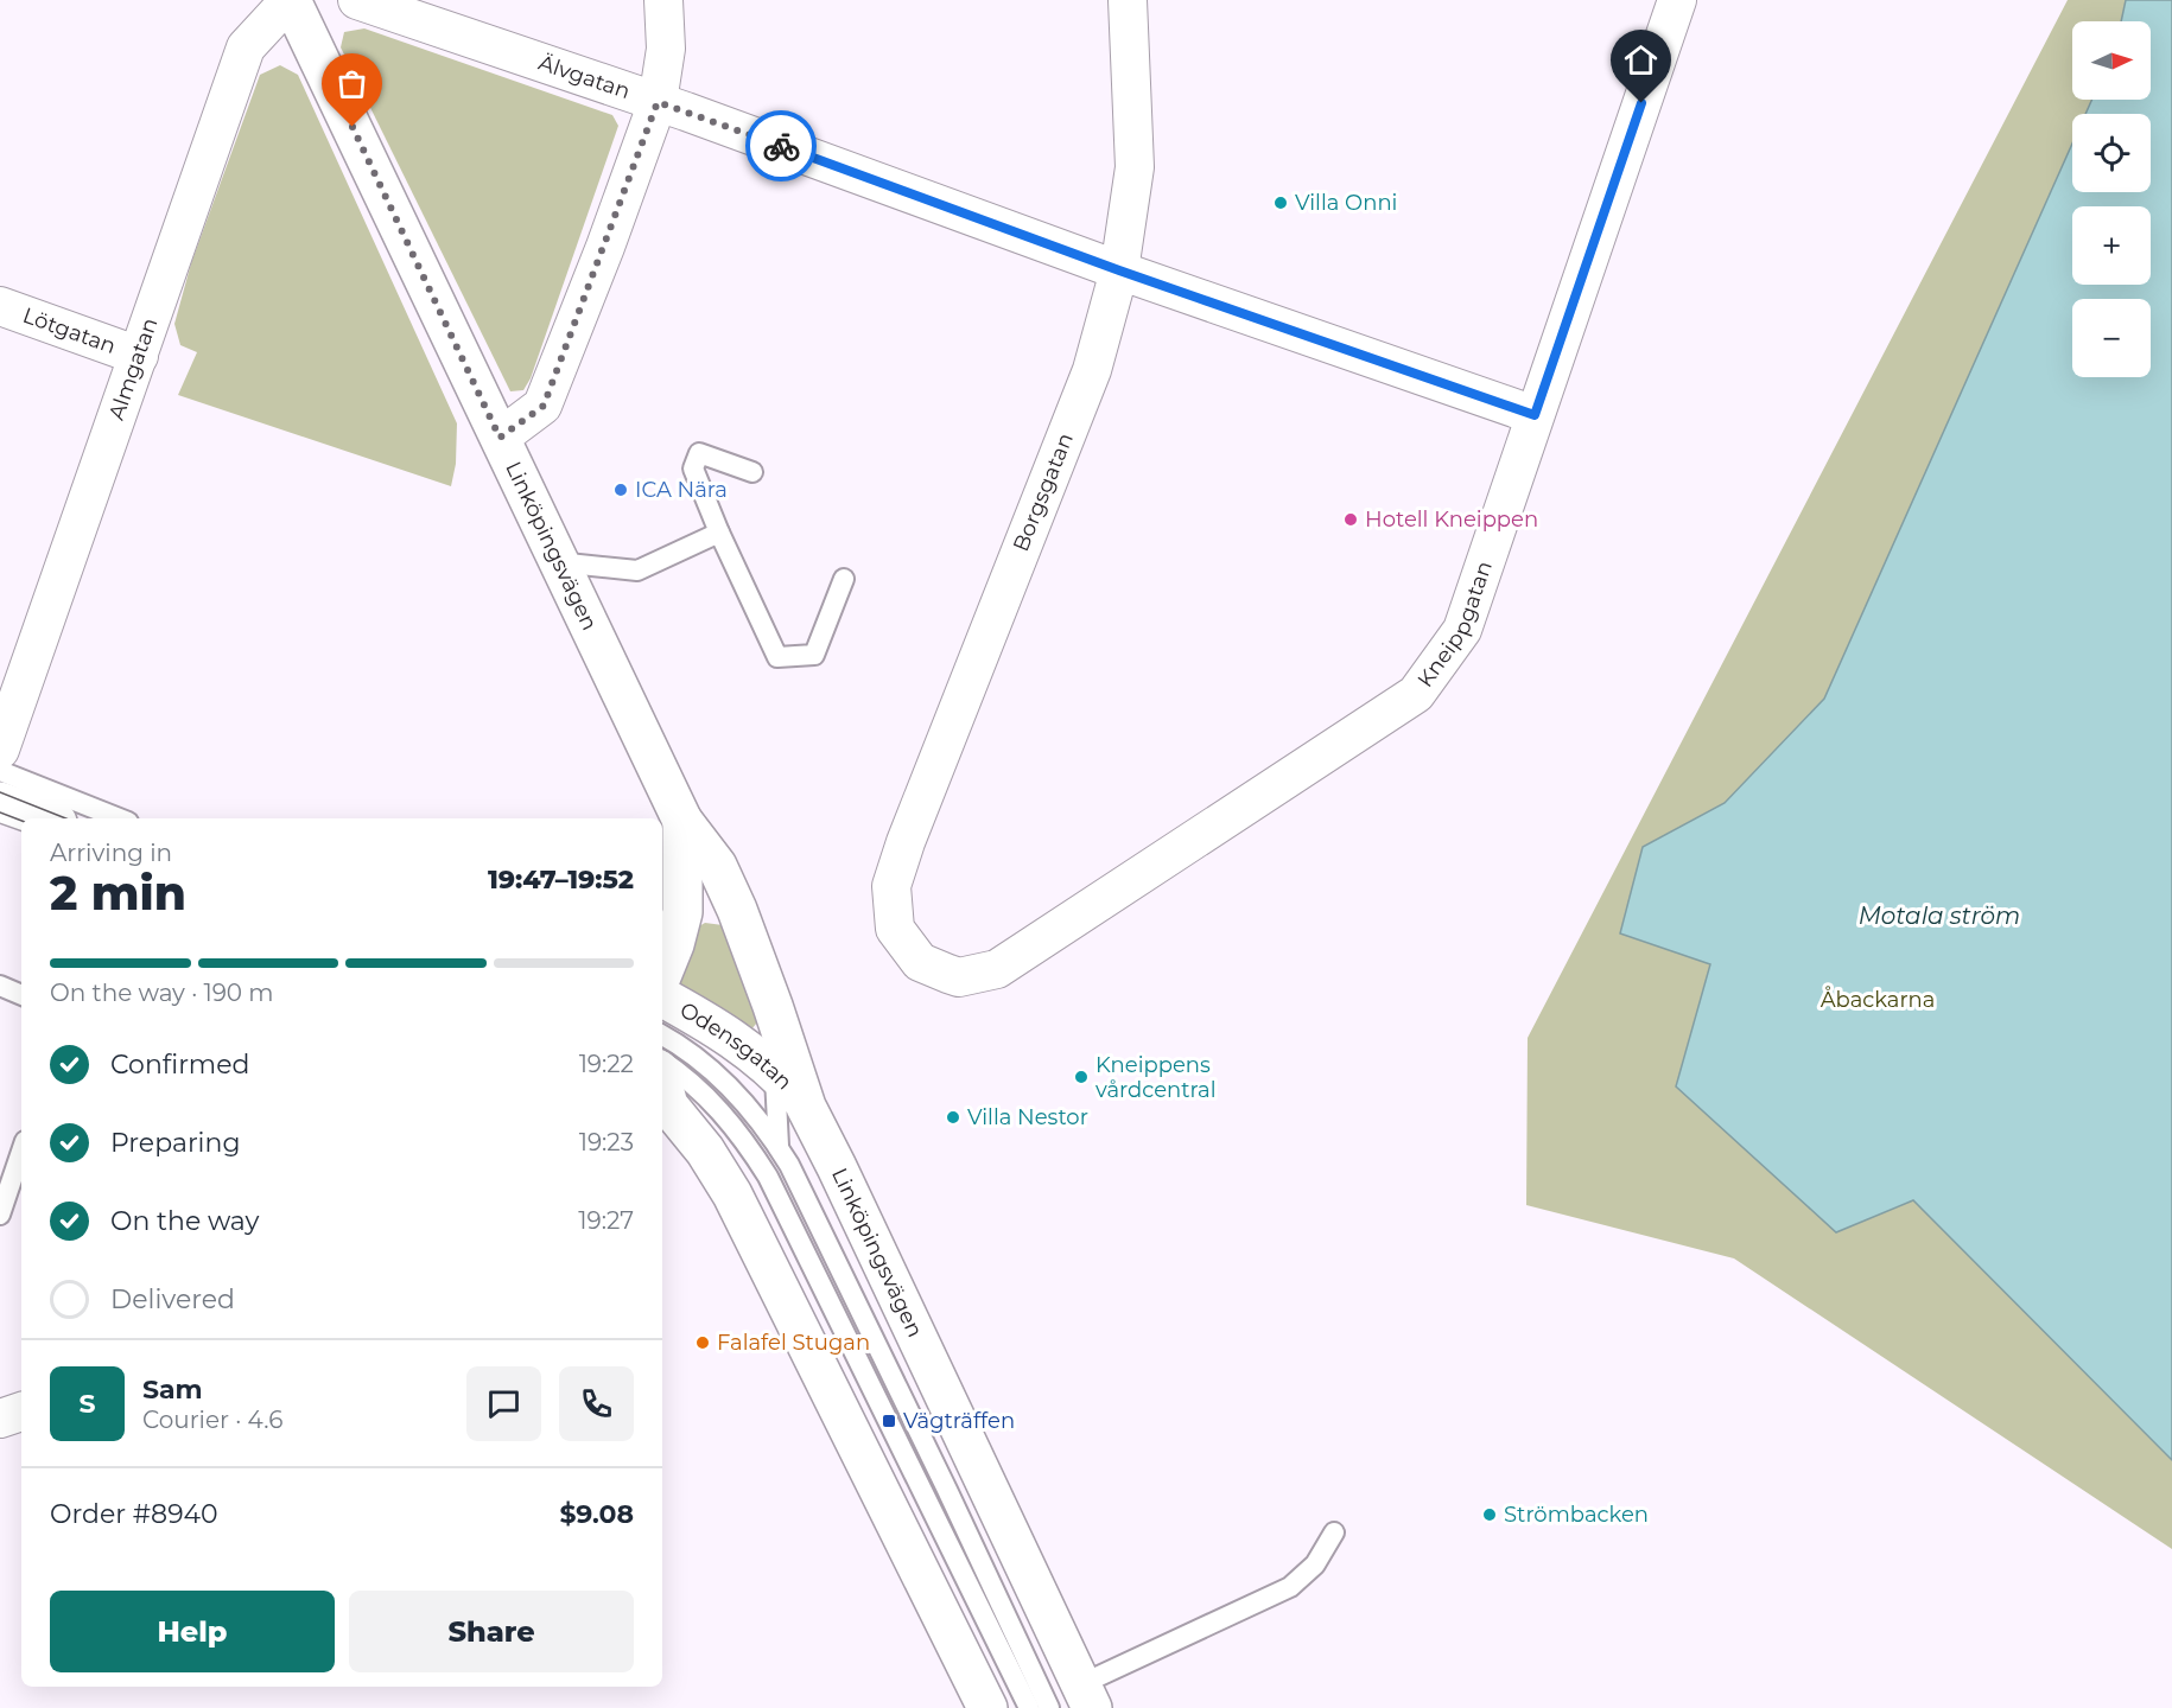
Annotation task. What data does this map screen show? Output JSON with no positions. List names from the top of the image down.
{
  "streets": {
    "street": [
      "Älvgatan",
      "Lötgatan",
      "Almgatan",
      "Borgsgatan",
      "Linköpingsvägen",
      "Kneippgatan",
      "Odensgatan"
    ]
  },
  "crossings": [
    ["Älvgatan", "Borgsgatan"],
    ["Älvgatan", "Kneippgatan"],
    ["Lötgatan", "Almgatan"],
    ["Almgatan", "Linköpingsvägen"],
    ["Borgsgatan", "Kneippgatan"],
    ["Linköpingsvägen", "Odensgatan"]
  ],
  "water": ["Motala ström"],
  "parks": ["Åbackarna"],
  "places": {
    "other": [
      "Villa Onni",
      "ICA Nära",
      "Hotell Kneippen",
      "Kneippens vårdcentral",
      "Villa Nestor",
      "Falafel Stugan",
      "Strömbacken"
    ],
    "transit": ["Vägträffen"]
  },
  "north": "right",
  "page": {
    "map_buttons": ["+", "−"],
    "heading": ["2 min", "Arriving in", "19:47–19:52"],
    "panel": [
      "Sam",
      "Courier · 4.6",
      "Order #8940",
      "$9.08"
    ],
    "bar": "On the way · 190 m",
    "list": [
      ["Confirmed", "19:22"],
      ["Preparing", "19:23"],
      ["On the way", "19:27"],
      "Delivered"
    ],
    "round": "S",
    "buttons": ["Help", "Share"]
  }
}
